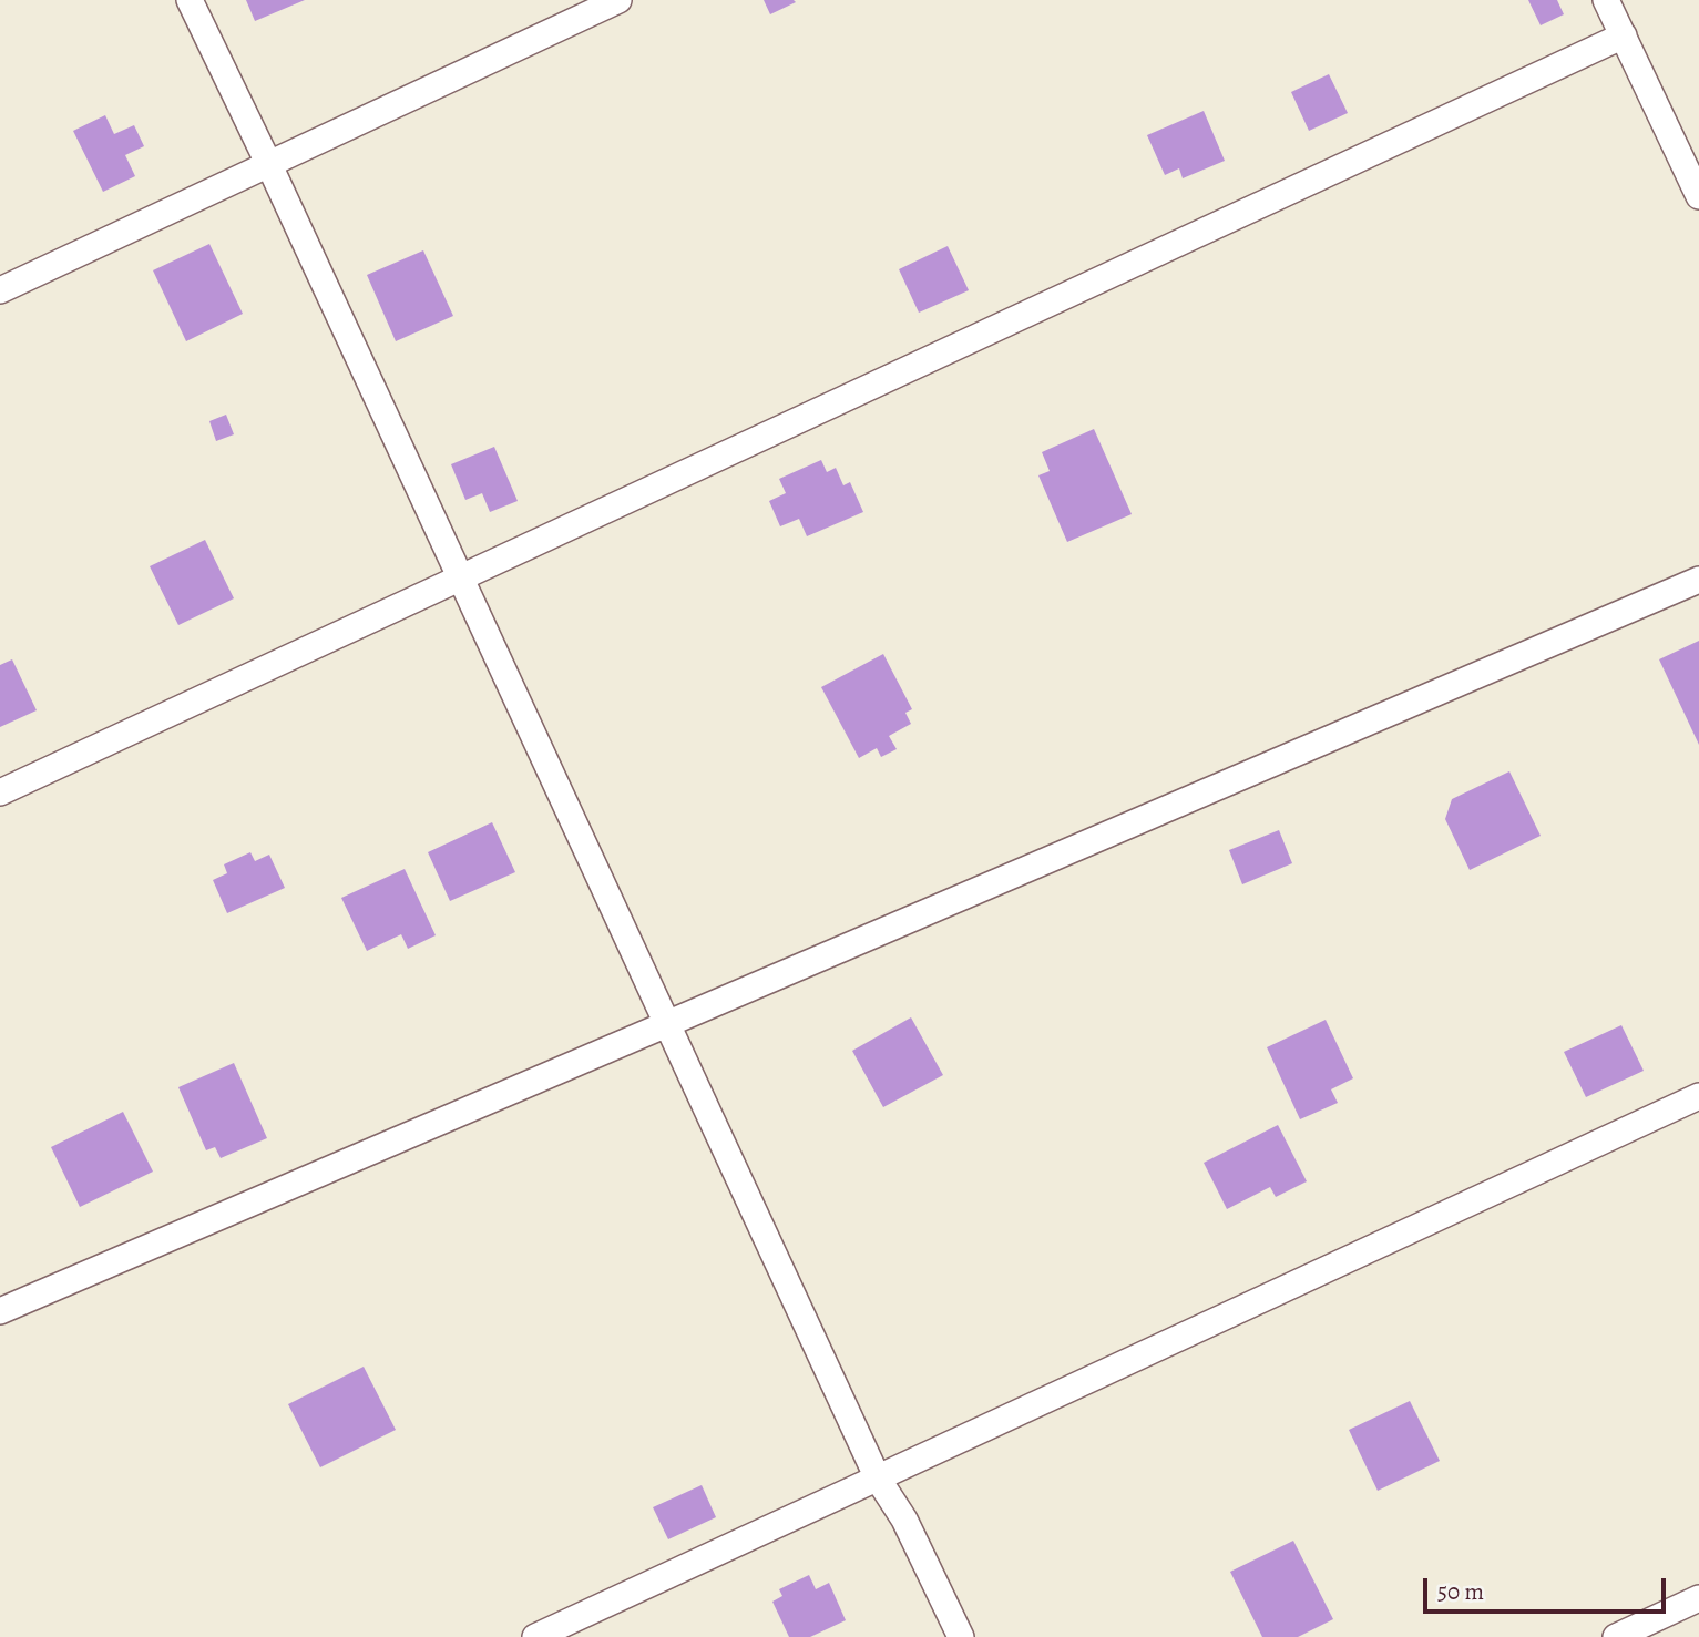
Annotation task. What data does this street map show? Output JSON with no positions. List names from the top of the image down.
{
  "scale_bar": "50 m"
}
